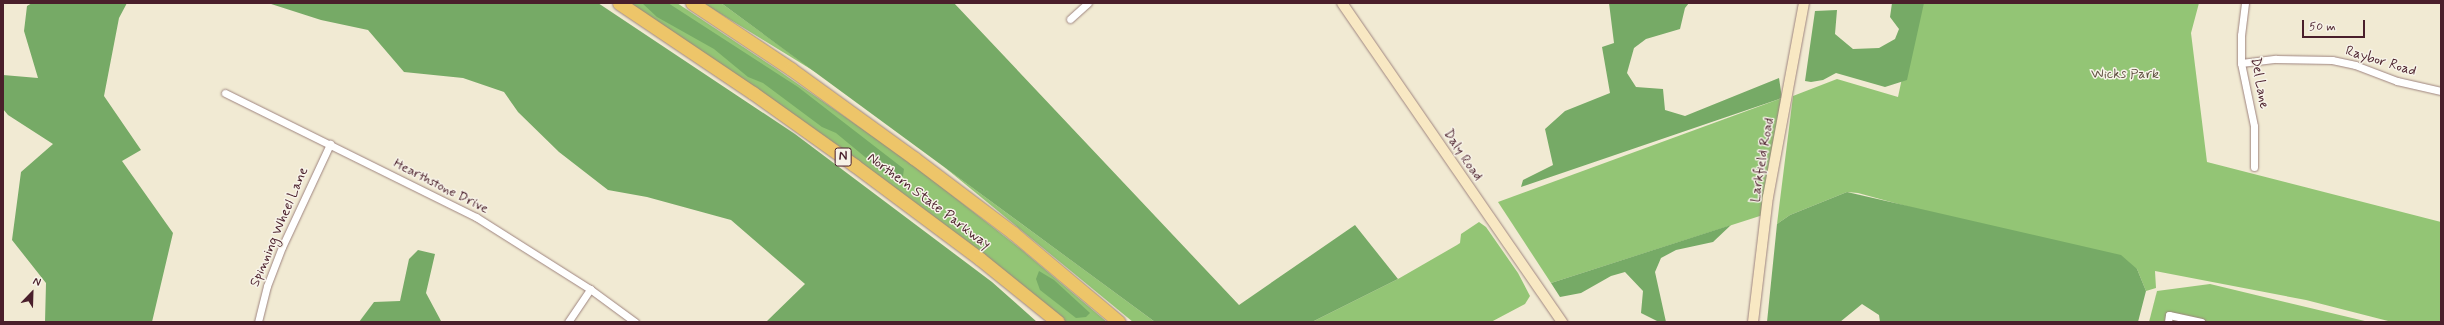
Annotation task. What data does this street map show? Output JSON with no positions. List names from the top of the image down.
{
  "streets": {
    "highway": ["N", "Northern State Parkway"],
    "street": [
      "Raybor Road",
      "Del Lane",
      "Daly Road",
      "Larkfield Road",
      "Hearthstone Drive",
      "Spinning Wheel Lane"
    ]
  },
  "crossings": [
    ["Raybor Road", "Del Lane"],
    ["Hearthstone Drive", "Spinning Wheel Lane"]
  ],
  "parks": ["Wicks Park"],
  "scale_bar": "50 m",
  "north": "top right"
}
